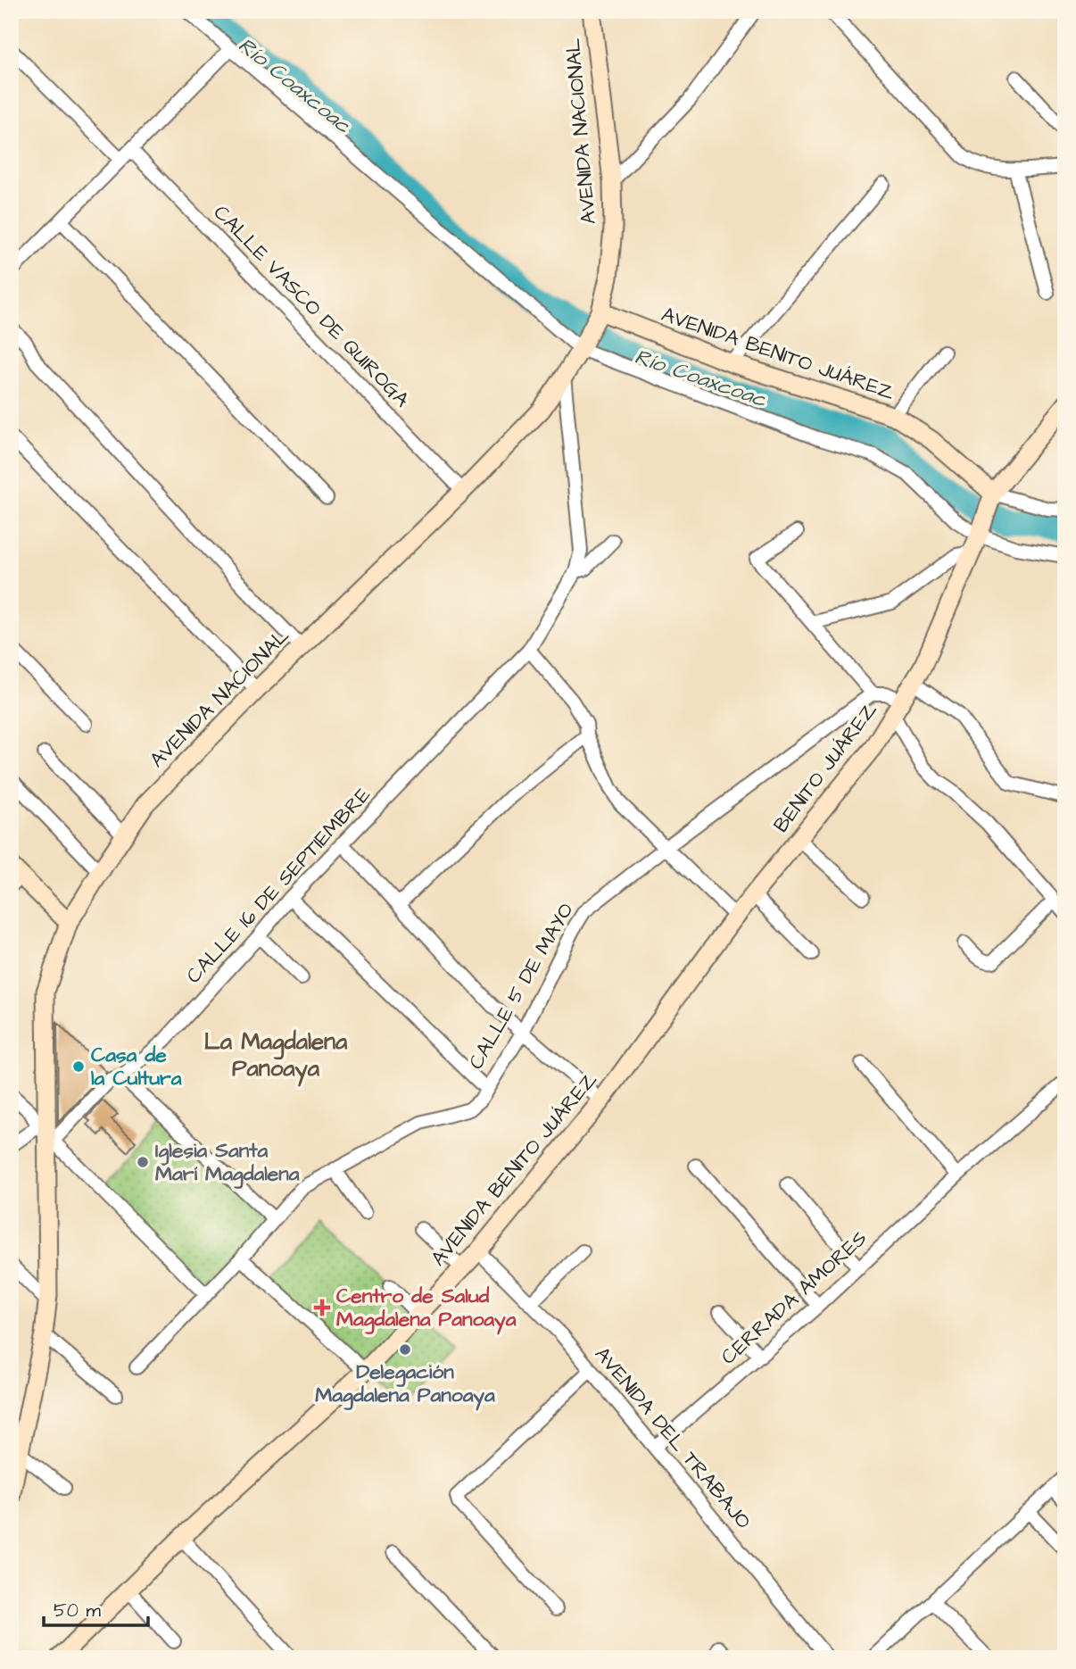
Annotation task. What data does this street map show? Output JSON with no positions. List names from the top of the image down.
{
  "streets": {
    "street": [
      "AVENIDA NACIONAL",
      "CALLE VASCO DE QUIROGA",
      "AVENIDA BENITO JUÁREZ",
      "BENITO JUÁREZ",
      "CALLE 16 DE SEPTIEMBRE",
      "CALLE 5 DE MAYO",
      "CERRADA AMORES",
      "AVENIDA DEL TRABAJO"
    ]
  },
  "crossings": [
    ["AVENIDA NACIONAL", "CALLE VASCO DE QUIROGA"],
    ["AVENIDA NACIONAL", "AVENIDA BENITO JUÁREZ"],
    ["AVENIDA NACIONAL", "CALLE 16 DE SEPTIEMBRE"],
    ["AVENIDA BENITO JUÁREZ", "BENITO JUÁREZ"],
    ["AVENIDA BENITO JUÁREZ", "AVENIDA DEL TRABAJO"],
    ["CERRADA AMORES", "AVENIDA DEL TRABAJO"]
  ],
  "districts": ["La Magdalena Panoaya"],
  "water": ["Río Coaxcoac"],
  "places": {
    "other": ["Casa de la Cultura", "Iglesia Santa Marí Magdalena", "Delegación Magdalena Panoaya"],
    "health": ["Centro de Salud Magdalena Panoaya"]
  },
  "scale_bar": "50 m"
}
